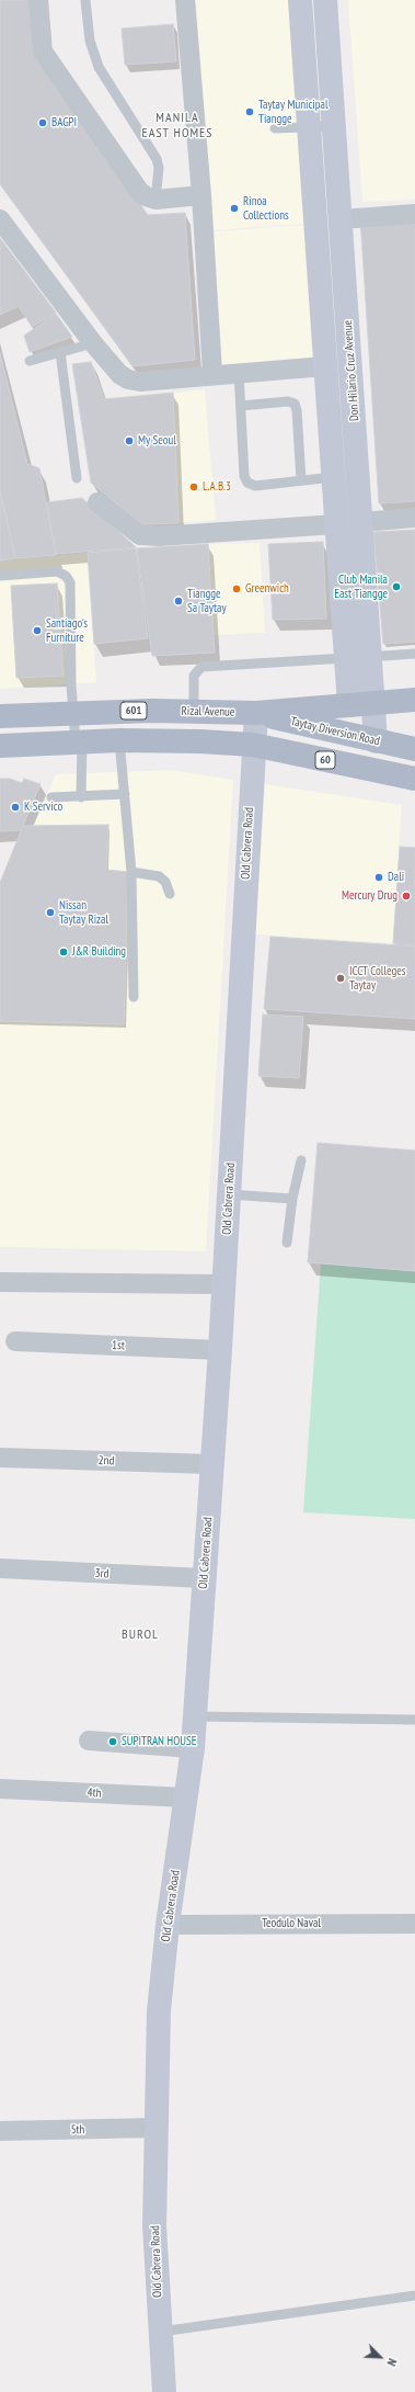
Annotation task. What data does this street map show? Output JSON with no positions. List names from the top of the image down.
{
  "streets": {
    "main road": [
      "601",
      "Rizal Avenue",
      "Taytay Diversion Road",
      "60"
    ],
    "street": [
      "Don Hilario Cruz Avenue",
      "Old Cabrera Road",
      "1st",
      "2nd",
      "3rd",
      "4th",
      "Teodulo Naval",
      "5th"
    ]
  },
  "crossings": [
    ["Don Hilario Cruz Avenue", "Rizal Avenue"],
    ["Don Hilario Cruz Avenue", "Taytay Diversion Road"],
    ["Rizal Avenue", "Taytay Diversion Road"],
    ["Rizal Avenue", "Old Cabrera Road"],
    ["Taytay Diversion Road", "Old Cabrera Road"],
    ["60", "Old Cabrera Road"],
    ["Old Cabrera Road", "1st"],
    ["Old Cabrera Road", "2nd"],
    ["Old Cabrera Road", "3rd"],
    ["Old Cabrera Road", "4th"],
    ["Old Cabrera Road", "Teodulo Naval"],
    ["Old Cabrera Road", "5th"]
  ],
  "districts": ["MANILA EAST HOMES", "BUROL"],
  "places": [
    "Taytay Municipal Tiangge",
    "BAGPI",
    "Rinoa Collections",
    "My Seoul",
    "L.A.B.3",
    "Club Manila East Tiangge",
    "Greenwich",
    "Tiangge Sa Taytay",
    "Santiago's Furniture",
    "K Servico",
    "Dali",
    "Mercury Drug",
    "Nissan Taytay Rizal",
    "J&R Building",
    "ICCT Colleges Taytay",
    "SUPITRAN HOUSE"
  ],
  "north": "bottom right"
}
